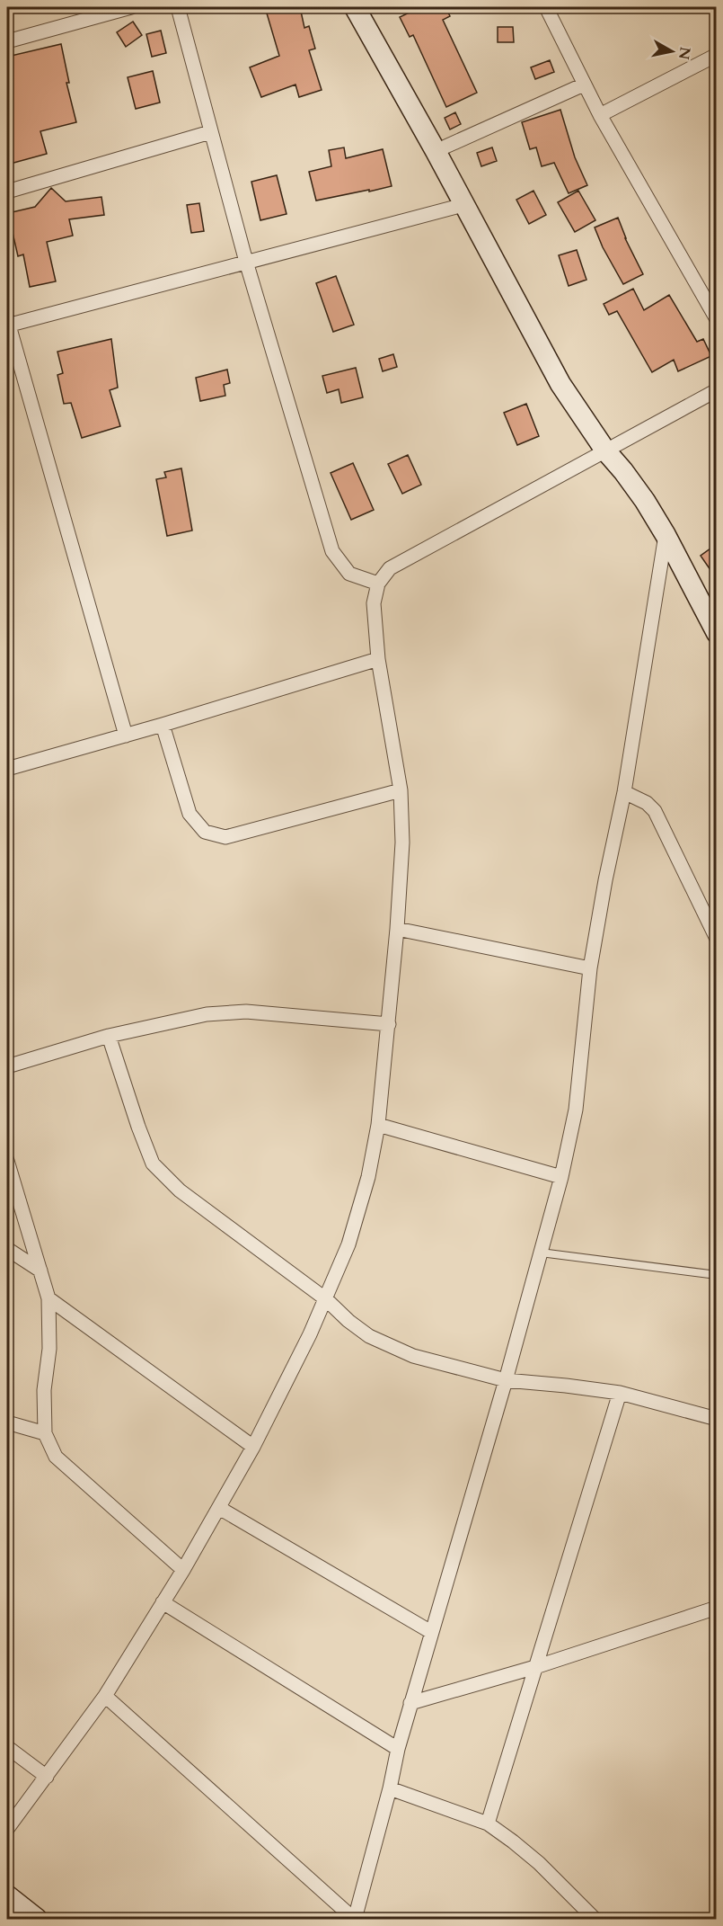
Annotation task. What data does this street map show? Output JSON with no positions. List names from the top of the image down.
{
  "north": "right"
}
